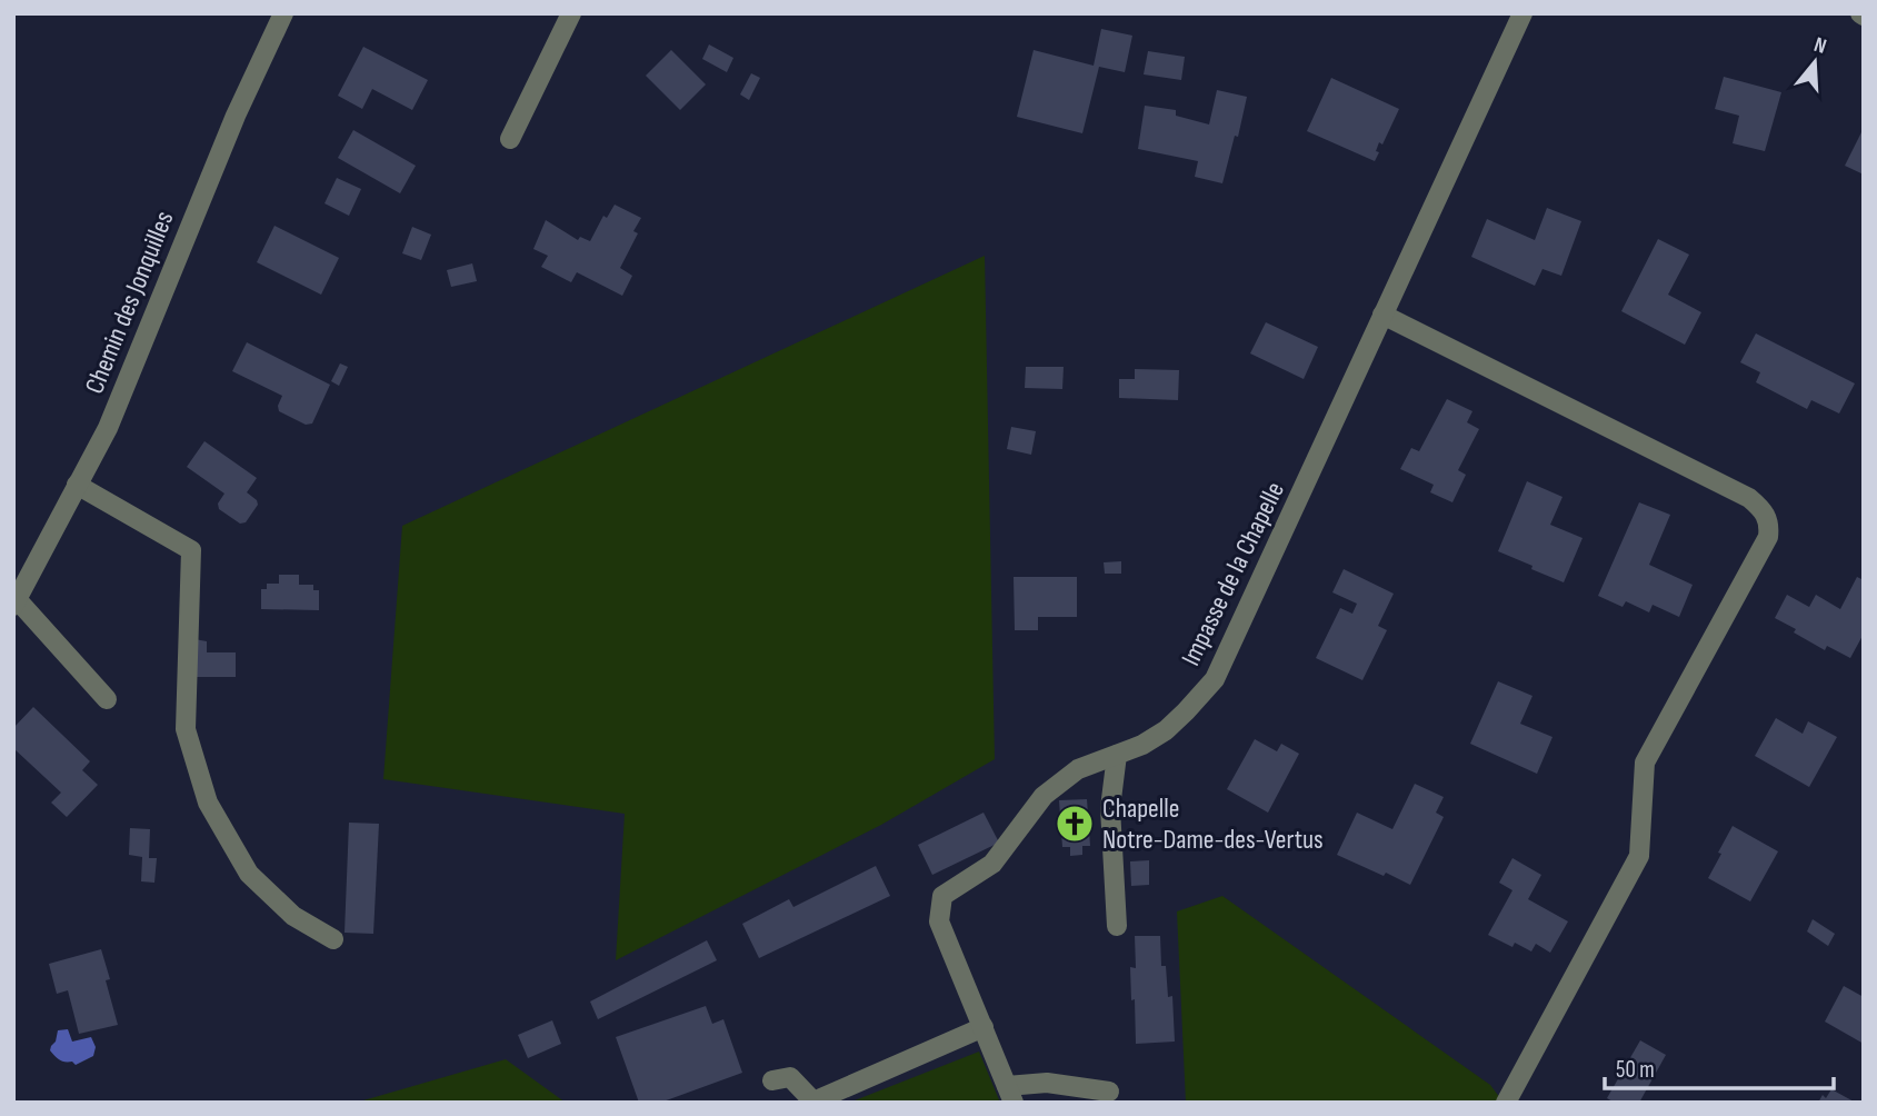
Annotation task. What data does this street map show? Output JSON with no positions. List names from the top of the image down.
{
  "streets": {
    "street": ["Chemin des Jonquilles", "Impasse de la Chapelle"]
  },
  "places": {
    "church": ["Chapelle Notre-Dame-des-Vertus"]
  },
  "scale_bar": "50 m",
  "north": "top"
}
